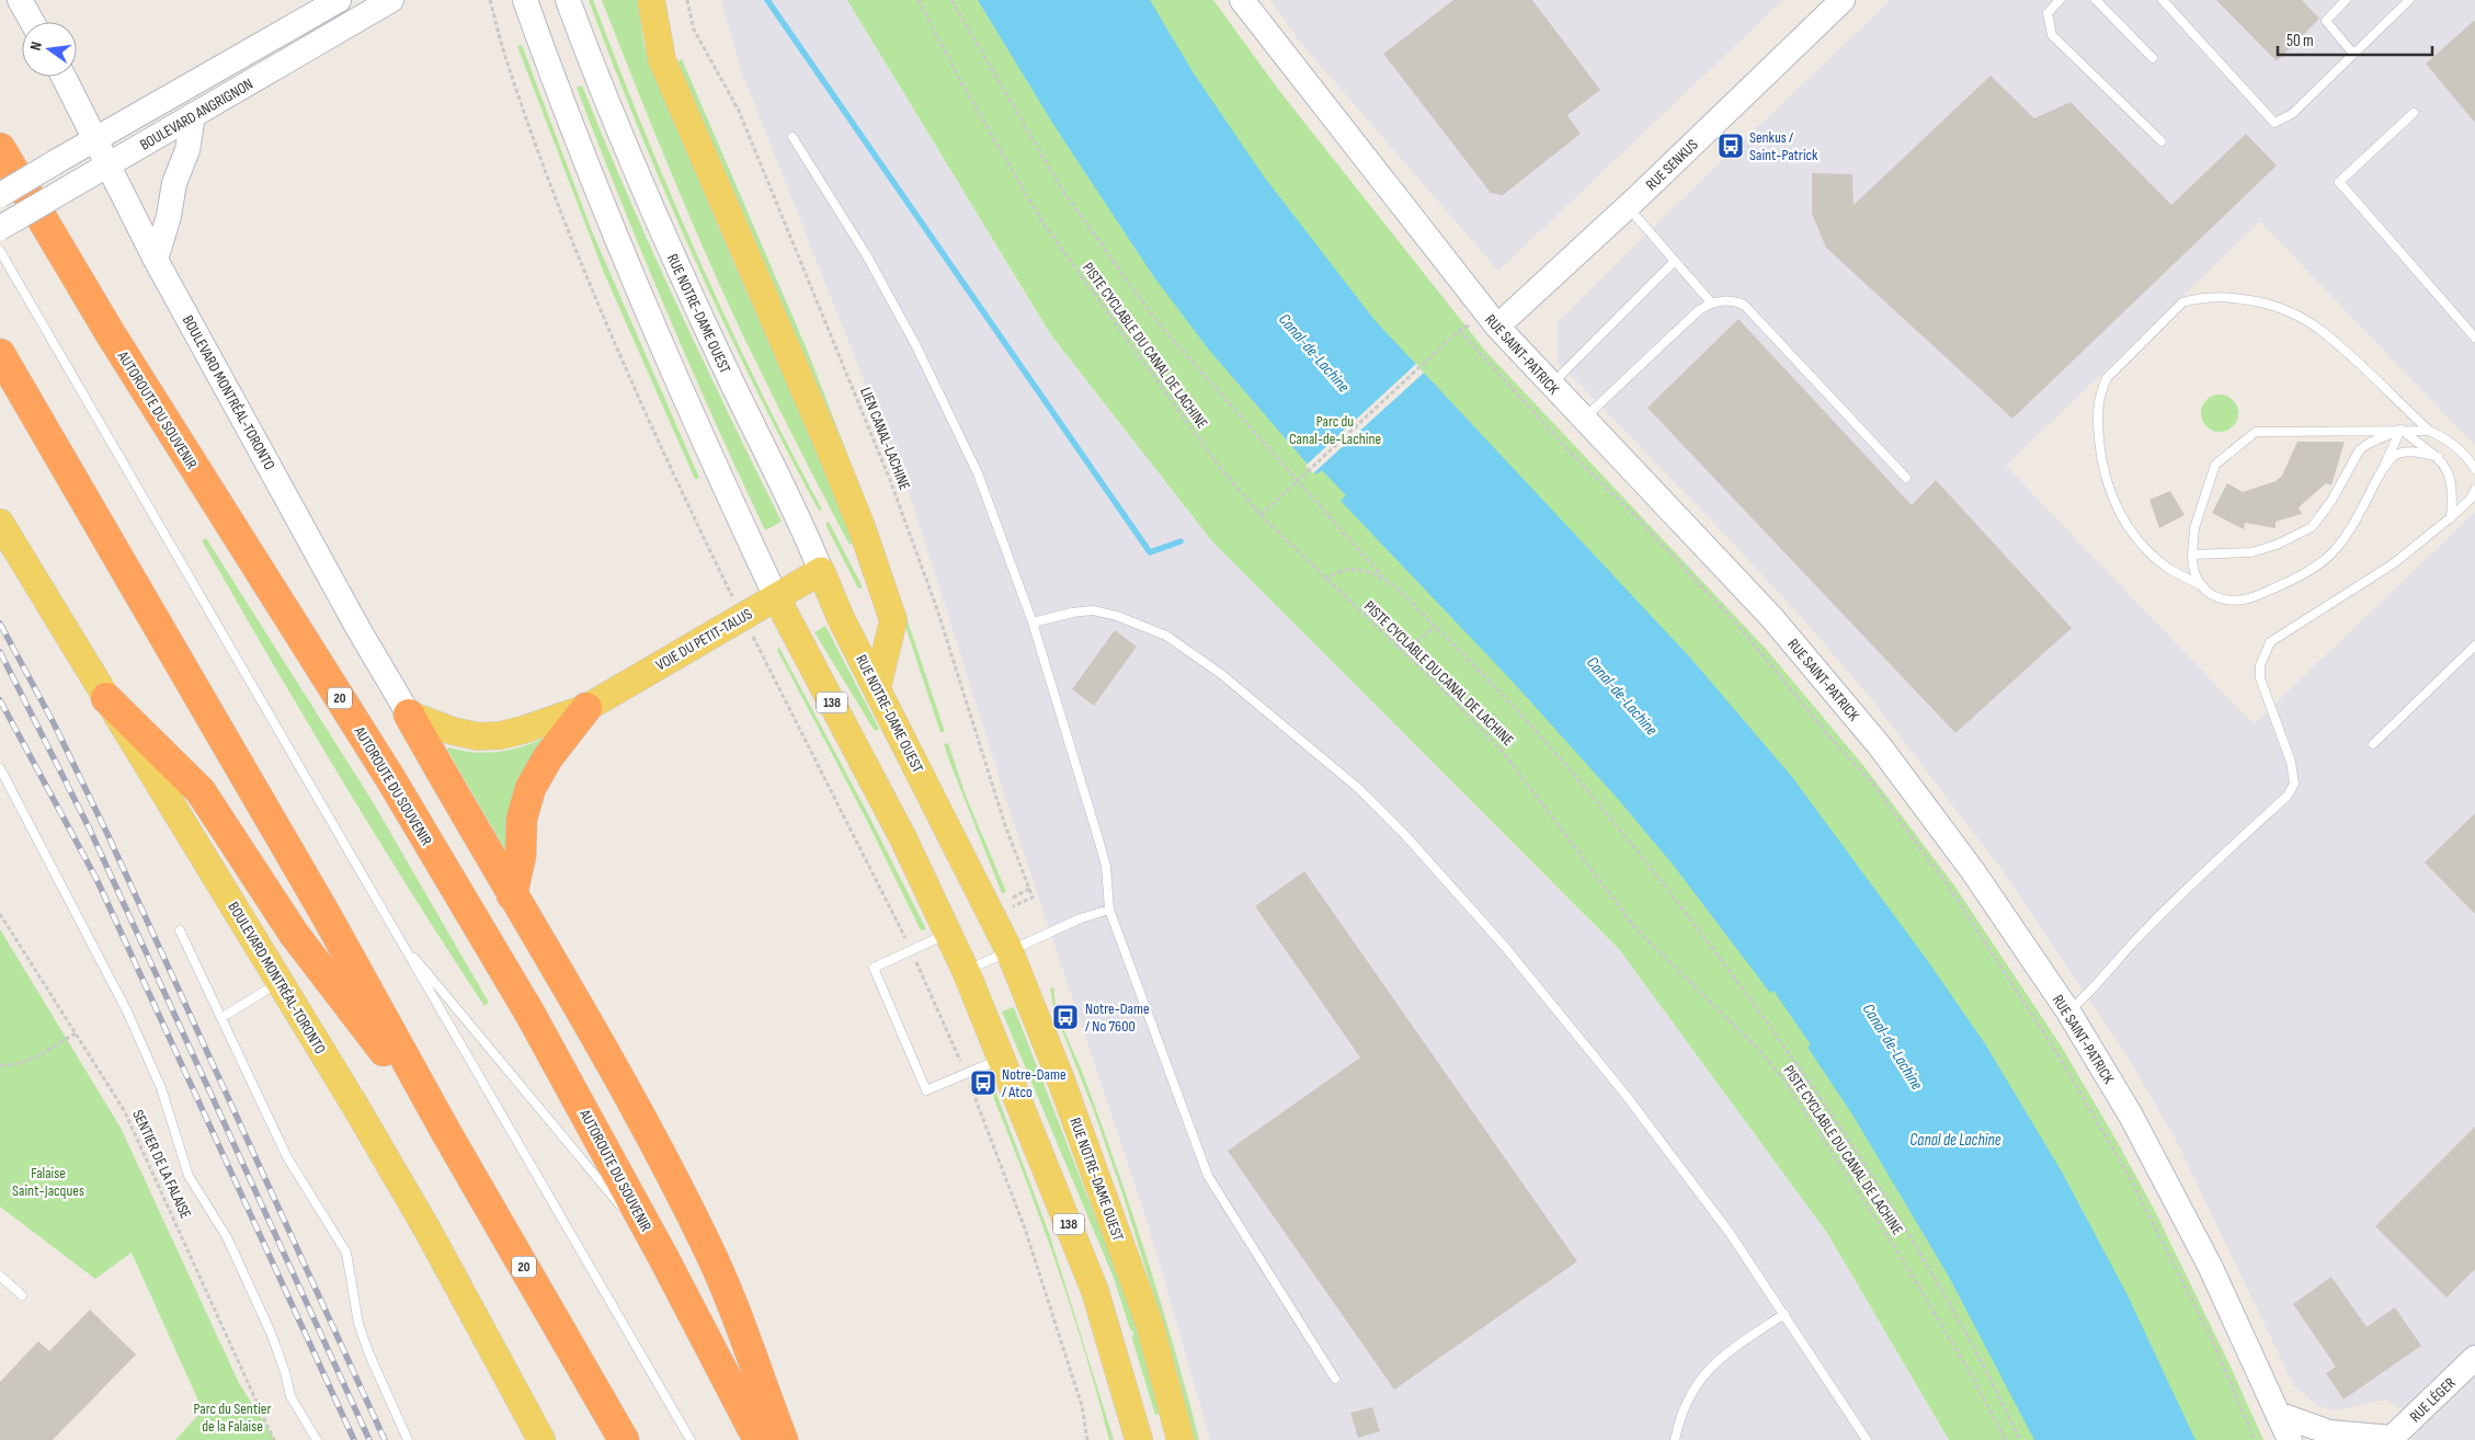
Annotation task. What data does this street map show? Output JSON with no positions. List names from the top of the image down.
{
  "streets": {
    "highway": ["AUTOROUTE DU SOUVENIR", "20"],
    "main road": [
      "BOULEVARD ANGRIGNON",
      "RUE SENKUS",
      "RUE NOTRE-DAME OUEST",
      "RUE SAINT-PATRICK",
      "BOULEVARD MONTRÉAL-TORONTO",
      "VOIE DU PETIT-TALUS",
      "138",
      "RUE LÉGER"
    ],
    "path": ["PISTE CYCLABLE DU CANAL DE LACHINE", "LIEN CANAL-LACHINE", "SENTIER DE LA FALAISE"]
  },
  "crossings": [
    ["BOULEVARD ANGRIGNON", "BOULEVARD MONTRÉAL-TORONTO"],
    ["RUE SENKUS", "RUE SAINT-PATRICK"],
    ["RUE NOTRE-DAME OUEST", "VOIE DU PETIT-TALUS"],
    ["BOULEVARD MONTRÉAL-TORONTO", "VOIE DU PETIT-TALUS"],
    ["VOIE DU PETIT-TALUS", "138"]
  ],
  "water": ["Canal-de-Lachine", "Canal de Lachine"],
  "parks": ["Parc du Canal-de-Lachine", "Falaise Saint-Jacques", "Parc du Sentier de la Falaise"],
  "places": {
    "bus stop": ["Senkus / Saint-Patrick", "Notre-Dame / No 7600", "Notre-Dame / Atco"]
  },
  "scale_bar": "50 m",
  "north": "left"
}
